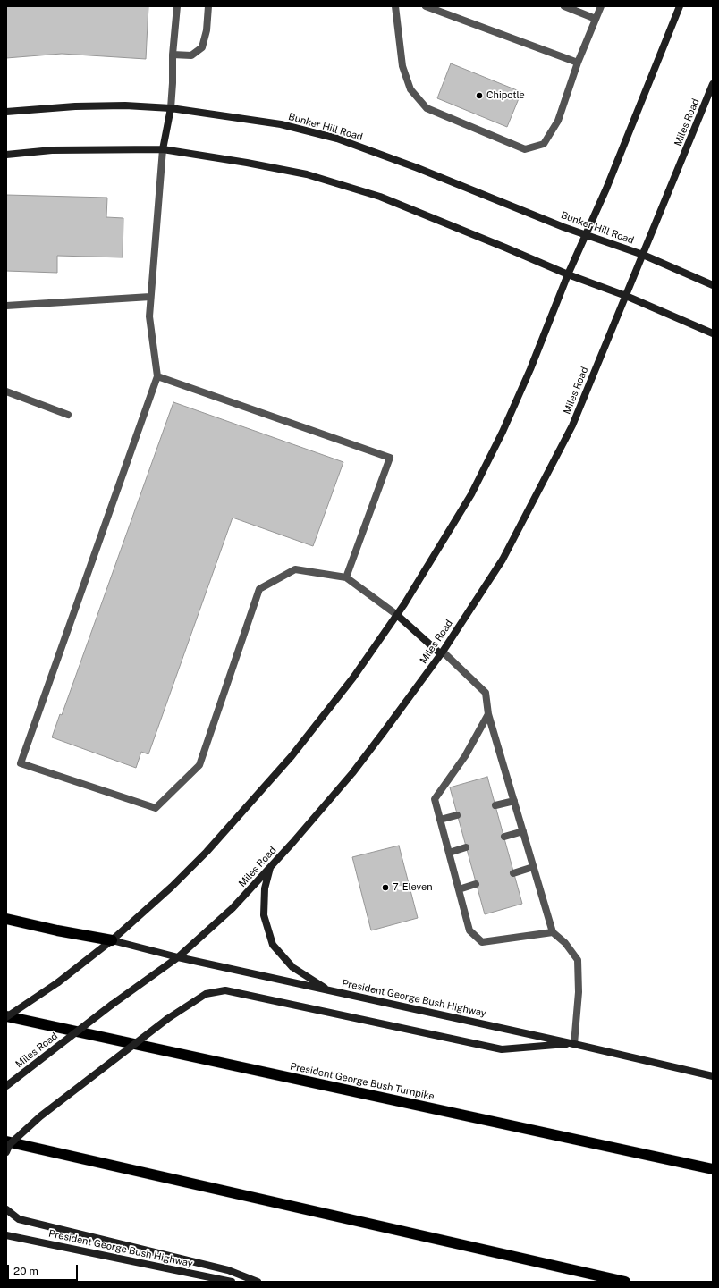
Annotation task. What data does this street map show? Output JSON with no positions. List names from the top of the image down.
{
  "streets": {
    "highway": ["President George Bush Turnpike"],
    "main road": ["Miles Road", "Bunker Hill Road", "President George Bush Highway"]
  },
  "crossings": [
    ["Miles Road", "Bunker Hill Road"],
    ["Miles Road", "President George Bush Highway"]
  ],
  "places": ["Chipotle", "7-Eleven"],
  "scale_bar": "20 m"
}
